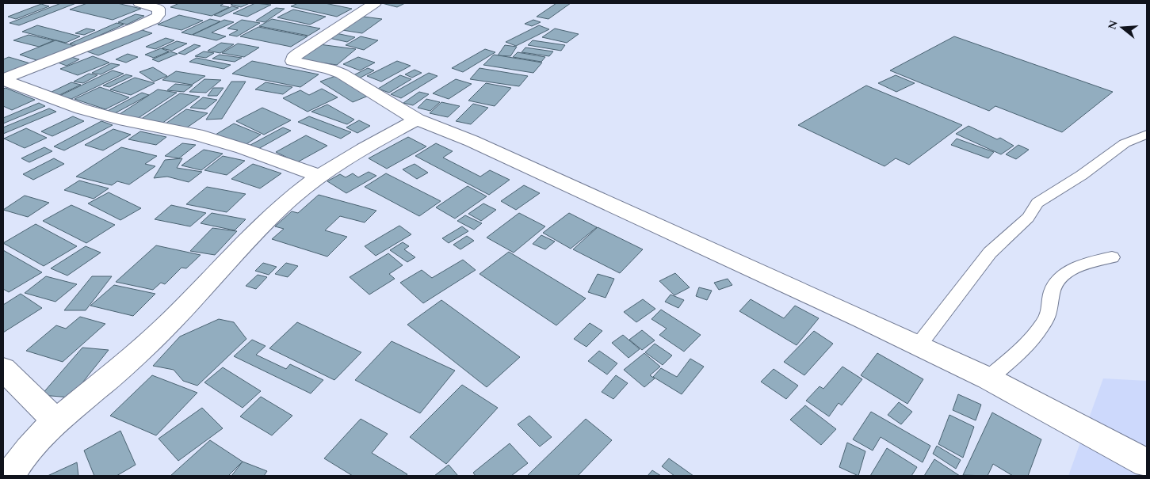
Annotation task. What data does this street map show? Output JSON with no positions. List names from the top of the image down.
{
  "north": "left"
}
